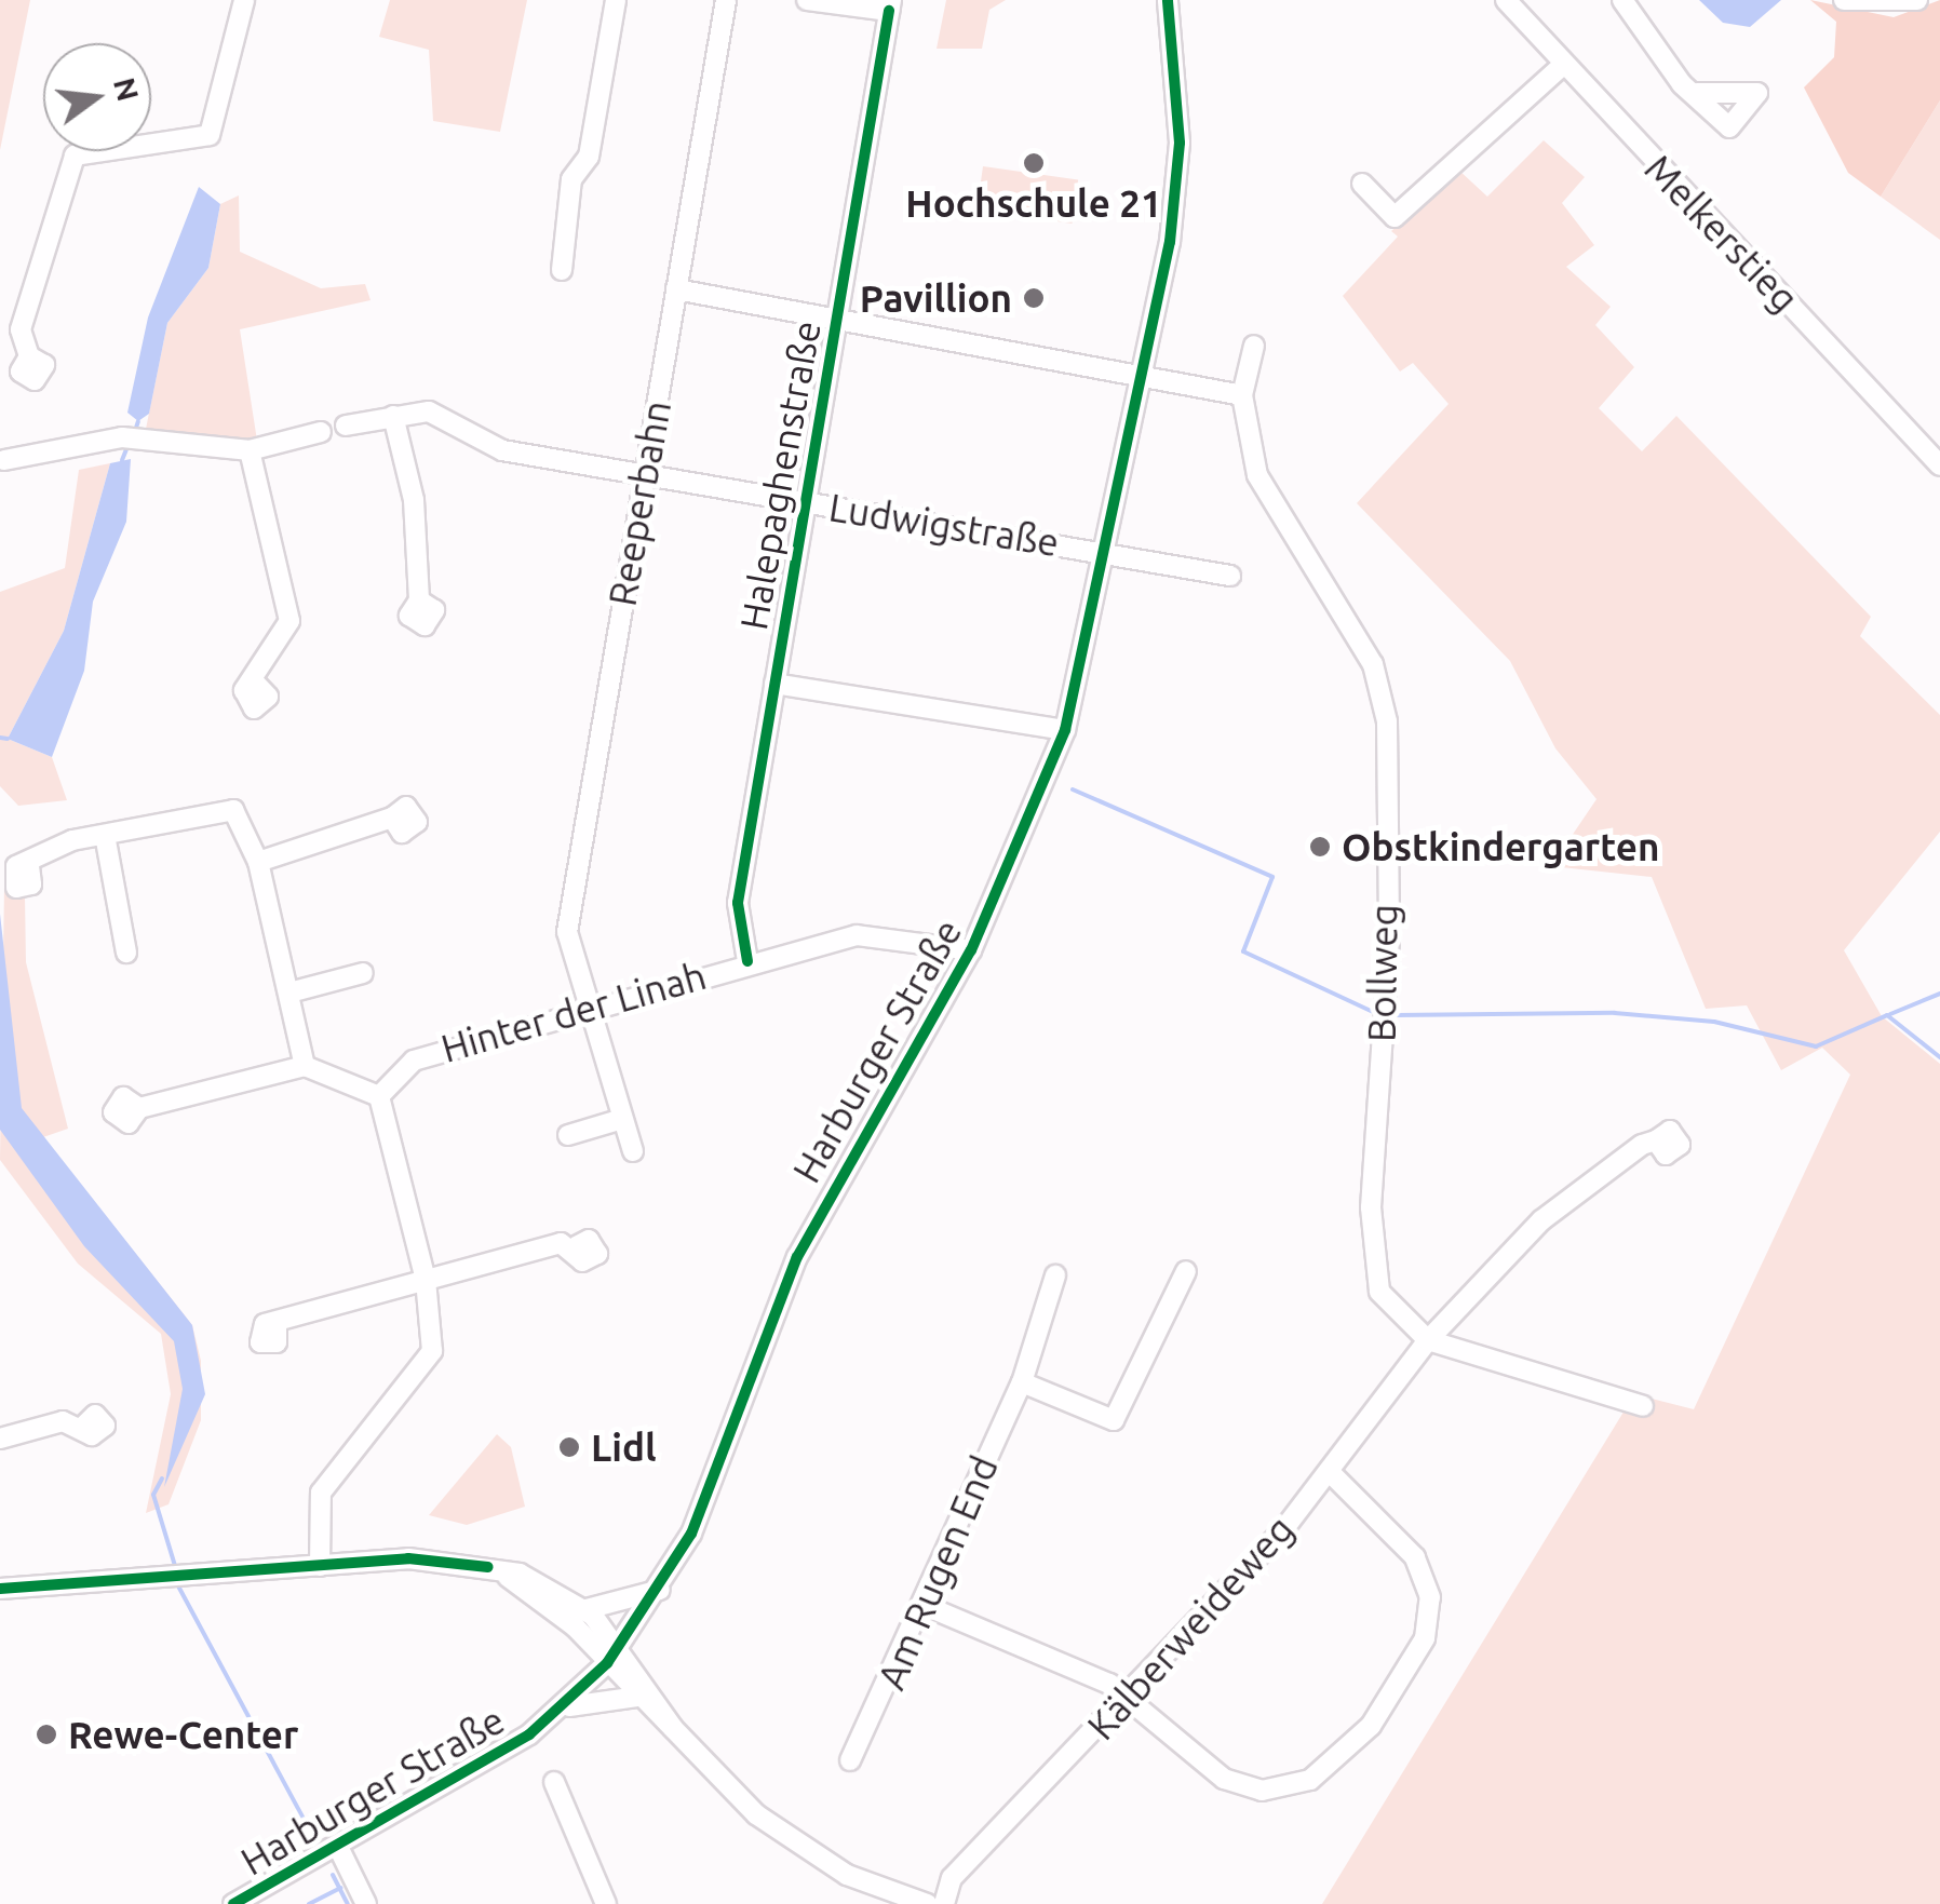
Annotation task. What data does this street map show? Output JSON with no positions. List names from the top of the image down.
{
  "streets": {
    "street": [
      "Melkerstieg",
      "Halepaghenstraße",
      "Reeperbahn",
      "Ludwigstraße",
      "Bollweg",
      "Hinter der Linah",
      "Harburger Straße",
      "Am Rugen End",
      "Kälberweideweg"
    ]
  },
  "crossings": [
    ["Halepaghenstraße", "Ludwigstraße"],
    ["Halepaghenstraße", "Hinter der Linah"],
    ["Reeperbahn", "Ludwigstraße"],
    ["Reeperbahn", "Hinter der Linah"],
    ["Ludwigstraße", "Harburger Straße"],
    ["Bollweg", "Kälberweideweg"],
    ["Hinter der Linah", "Harburger Straße"]
  ],
  "places": [
    "Hochschule 21",
    "Pavillion",
    "Obstkindergarten",
    "Lidl",
    "Rewe-Center"
  ],
  "north": "right"
}
